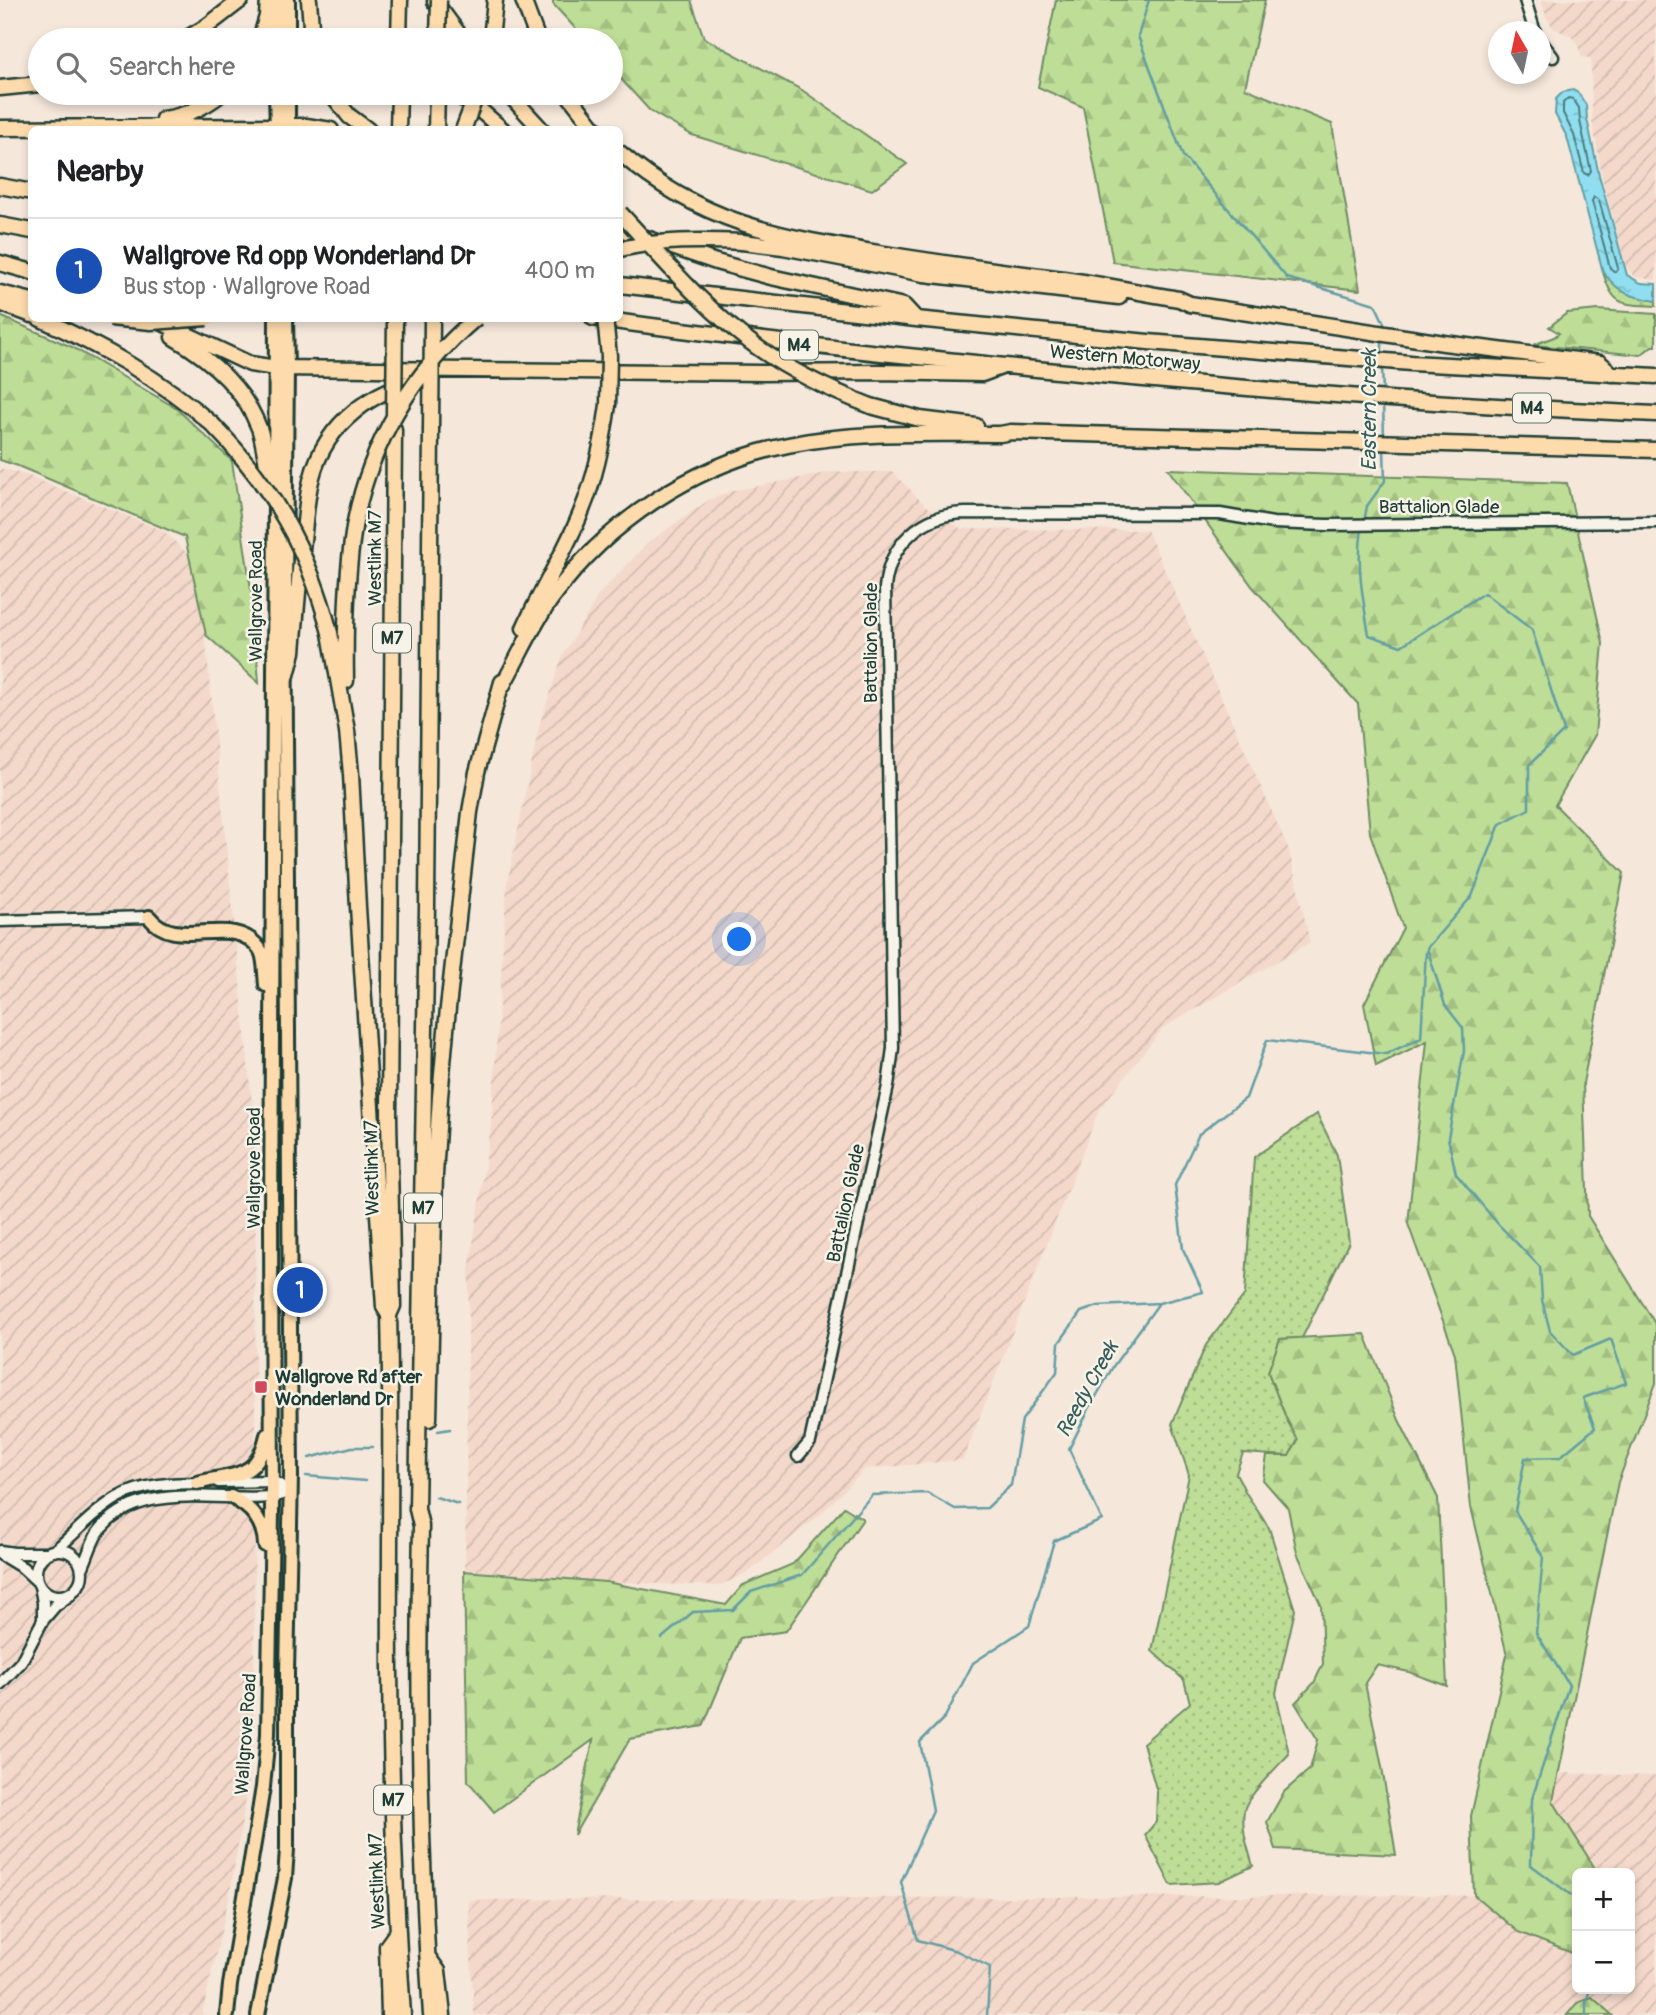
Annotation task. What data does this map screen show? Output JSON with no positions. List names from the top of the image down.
{
  "streets": {
    "highway": [
      "M4",
      "Western Motorway",
      "Westlink M7",
      "M7"
    ],
    "main road": ["Wallgrove Road"],
    "street": ["Battalion Glade"]
  },
  "crossings": [
    ["Westlink M7", "M7"]
  ],
  "water": ["Eastern Creek", "Reedy Creek"],
  "places": {
    "transit": ["Wallgrove Rd after Wonderland Dr"]
  },
  "north": "top",
  "page": {
    "search": "Search here",
    "heading": "Nearby",
    "list": [
      {
        "mark": "1",
        "name": "Wallgrove Rd opp Wonderland Dr",
        "note": "Bus stop · Wallgrove Road",
        "value": "400 m"
      }
    ],
    "pins": "1",
    "map_buttons": ["+", "−"]
  }
}
